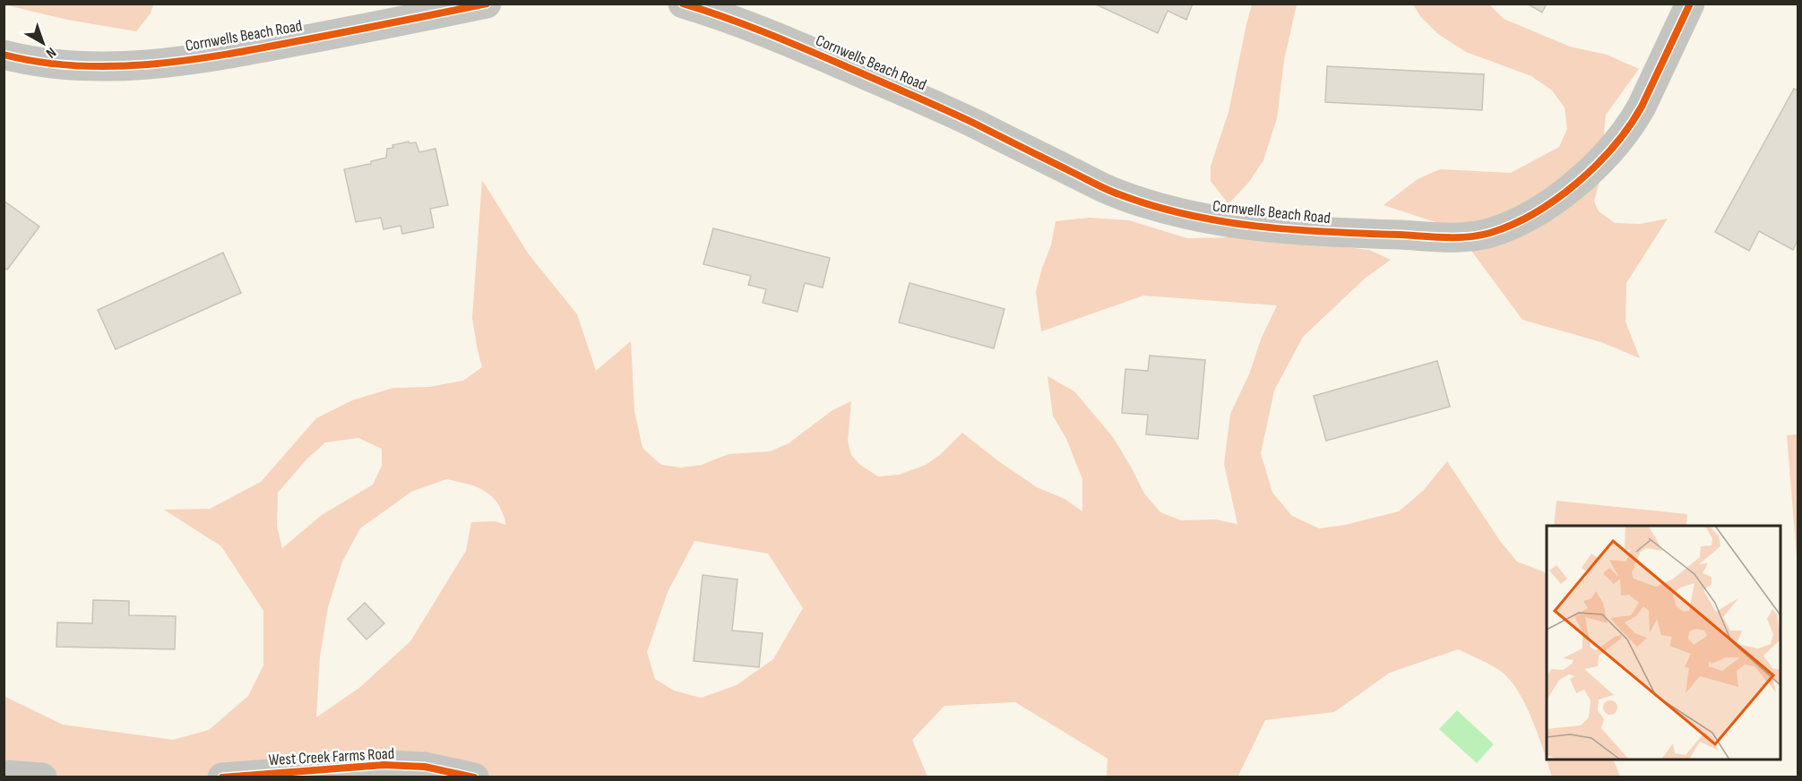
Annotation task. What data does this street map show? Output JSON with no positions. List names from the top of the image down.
{
  "streets": {
    "street": ["Cornwells Beach Road", "West Creek Farms Road"]
  },
  "north": "bottom right"
}
